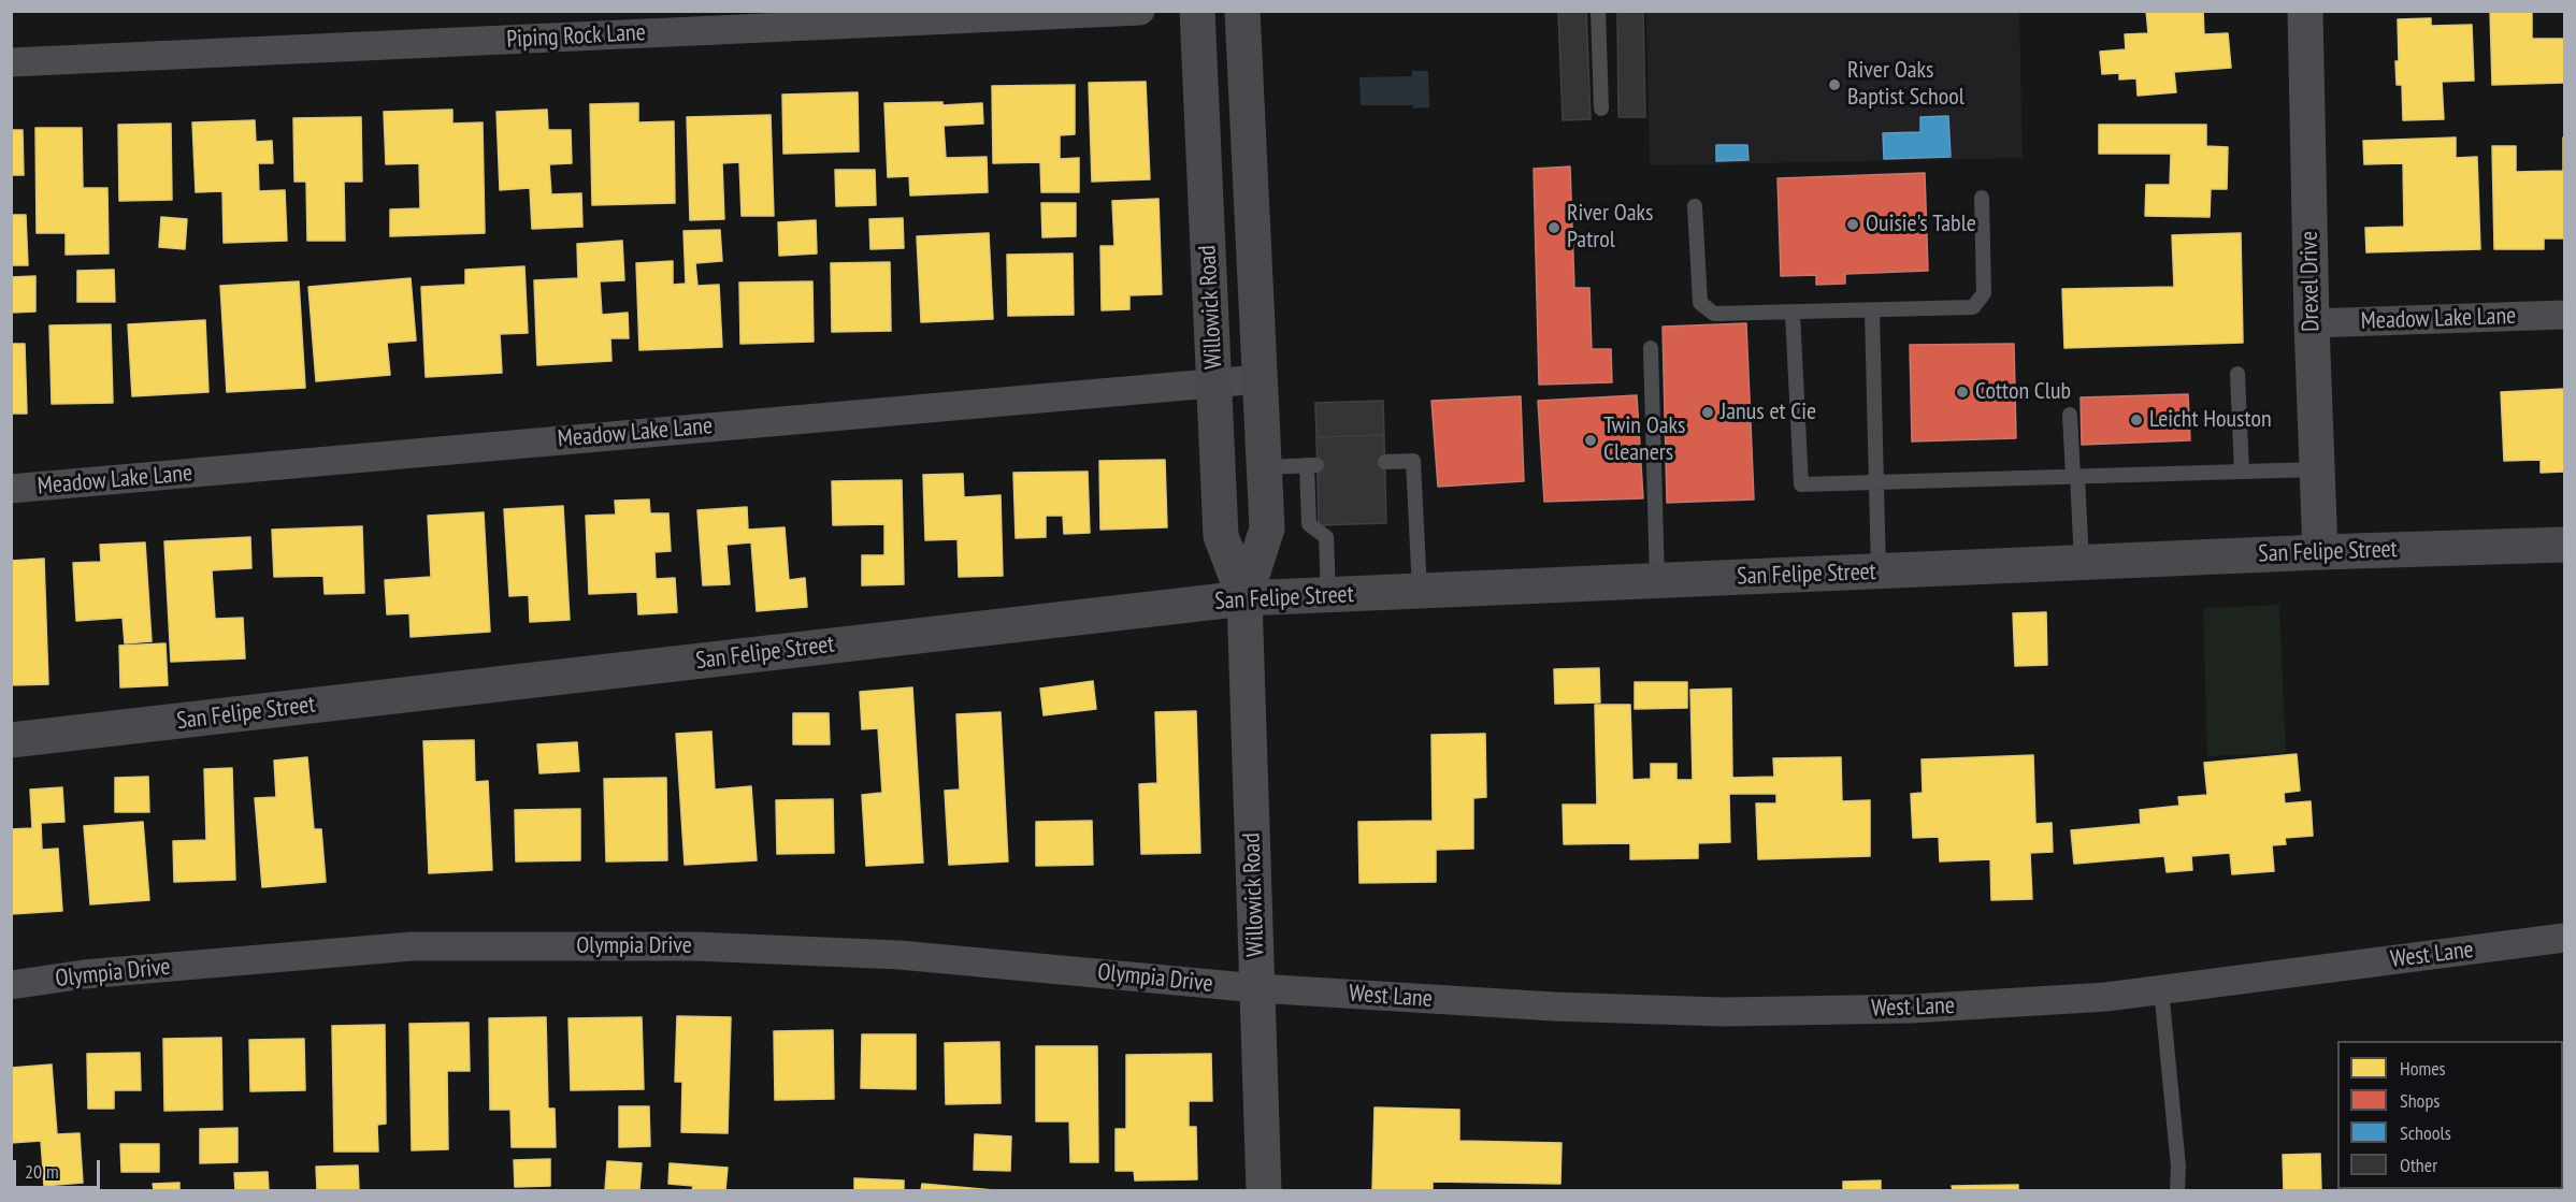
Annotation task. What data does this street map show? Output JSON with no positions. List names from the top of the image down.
{
  "streets": {
    "main road": ["Willowick Road", "San Felipe Street"],
    "street": [
      "Piping Rock Lane",
      "Drexel Drive",
      "Meadow Lake Lane",
      "Olympia Drive",
      "West Lane"
    ]
  },
  "crossings": [
    ["Drexel Drive", "Meadow Lake Lane"],
    ["Drexel Drive", "San Felipe Street"],
    ["Willowick Road", "Meadow Lake Lane"],
    ["Willowick Road", "San Felipe Street"],
    ["Willowick Road", "Olympia Drive"],
    ["Willowick Road", "West Lane"],
    ["Olympia Drive", "West Lane"]
  ],
  "places": [
    "River Oaks Baptist School",
    "Ouisie's Table",
    "River Oaks Patrol",
    "Cotton Club",
    "Janus et Cie",
    "Leicht Houston",
    "Twin Oaks Cleaners"
  ],
  "legend": [
    "Homes",
    "Shops",
    "Schools",
    "Other"
  ],
  "scale_bar": "20 m"
}
